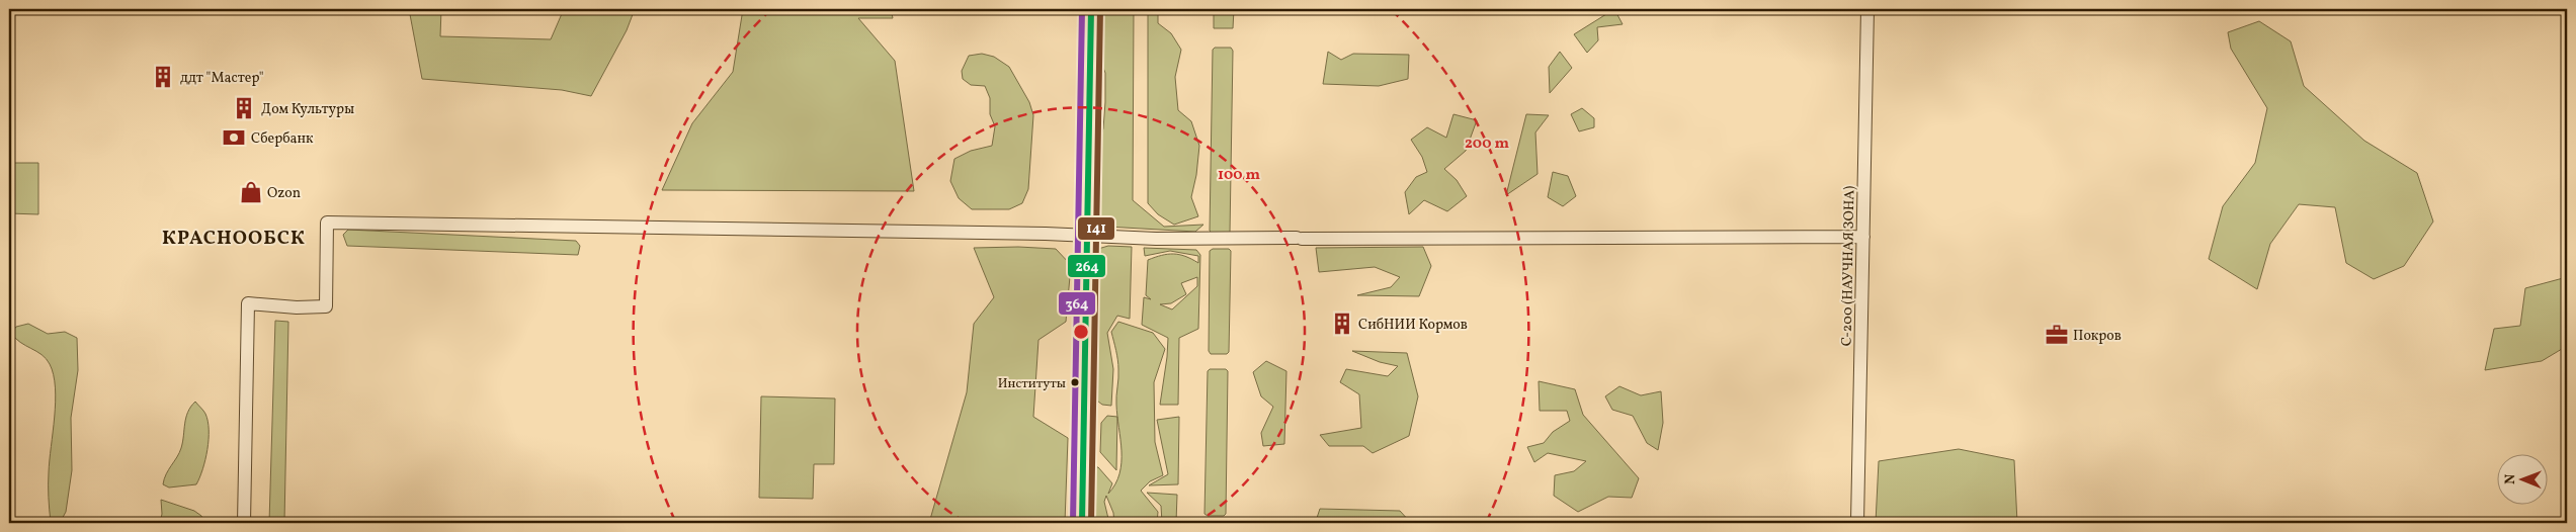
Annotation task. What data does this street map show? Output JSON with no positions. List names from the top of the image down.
{
  "streets": {
    "street": ["С-200 (НАУЧНАЯ ЗОНА)"]
  },
  "districts": ["КРАСНООБСК"],
  "places": {
    "building": ["ддт \"Мастер\"", "Дом Культуры", "СибНИИ Кормов"],
    "bank": ["Сбербанк"],
    "shop": ["Ozon"],
    "office": ["Покров"],
    "other": ["Институты"]
  },
  "lines": ["transit line 264", "transit line 141", "transit line 364"],
  "north": "left",
  "rings": ["200 m", "100 m"]
}
